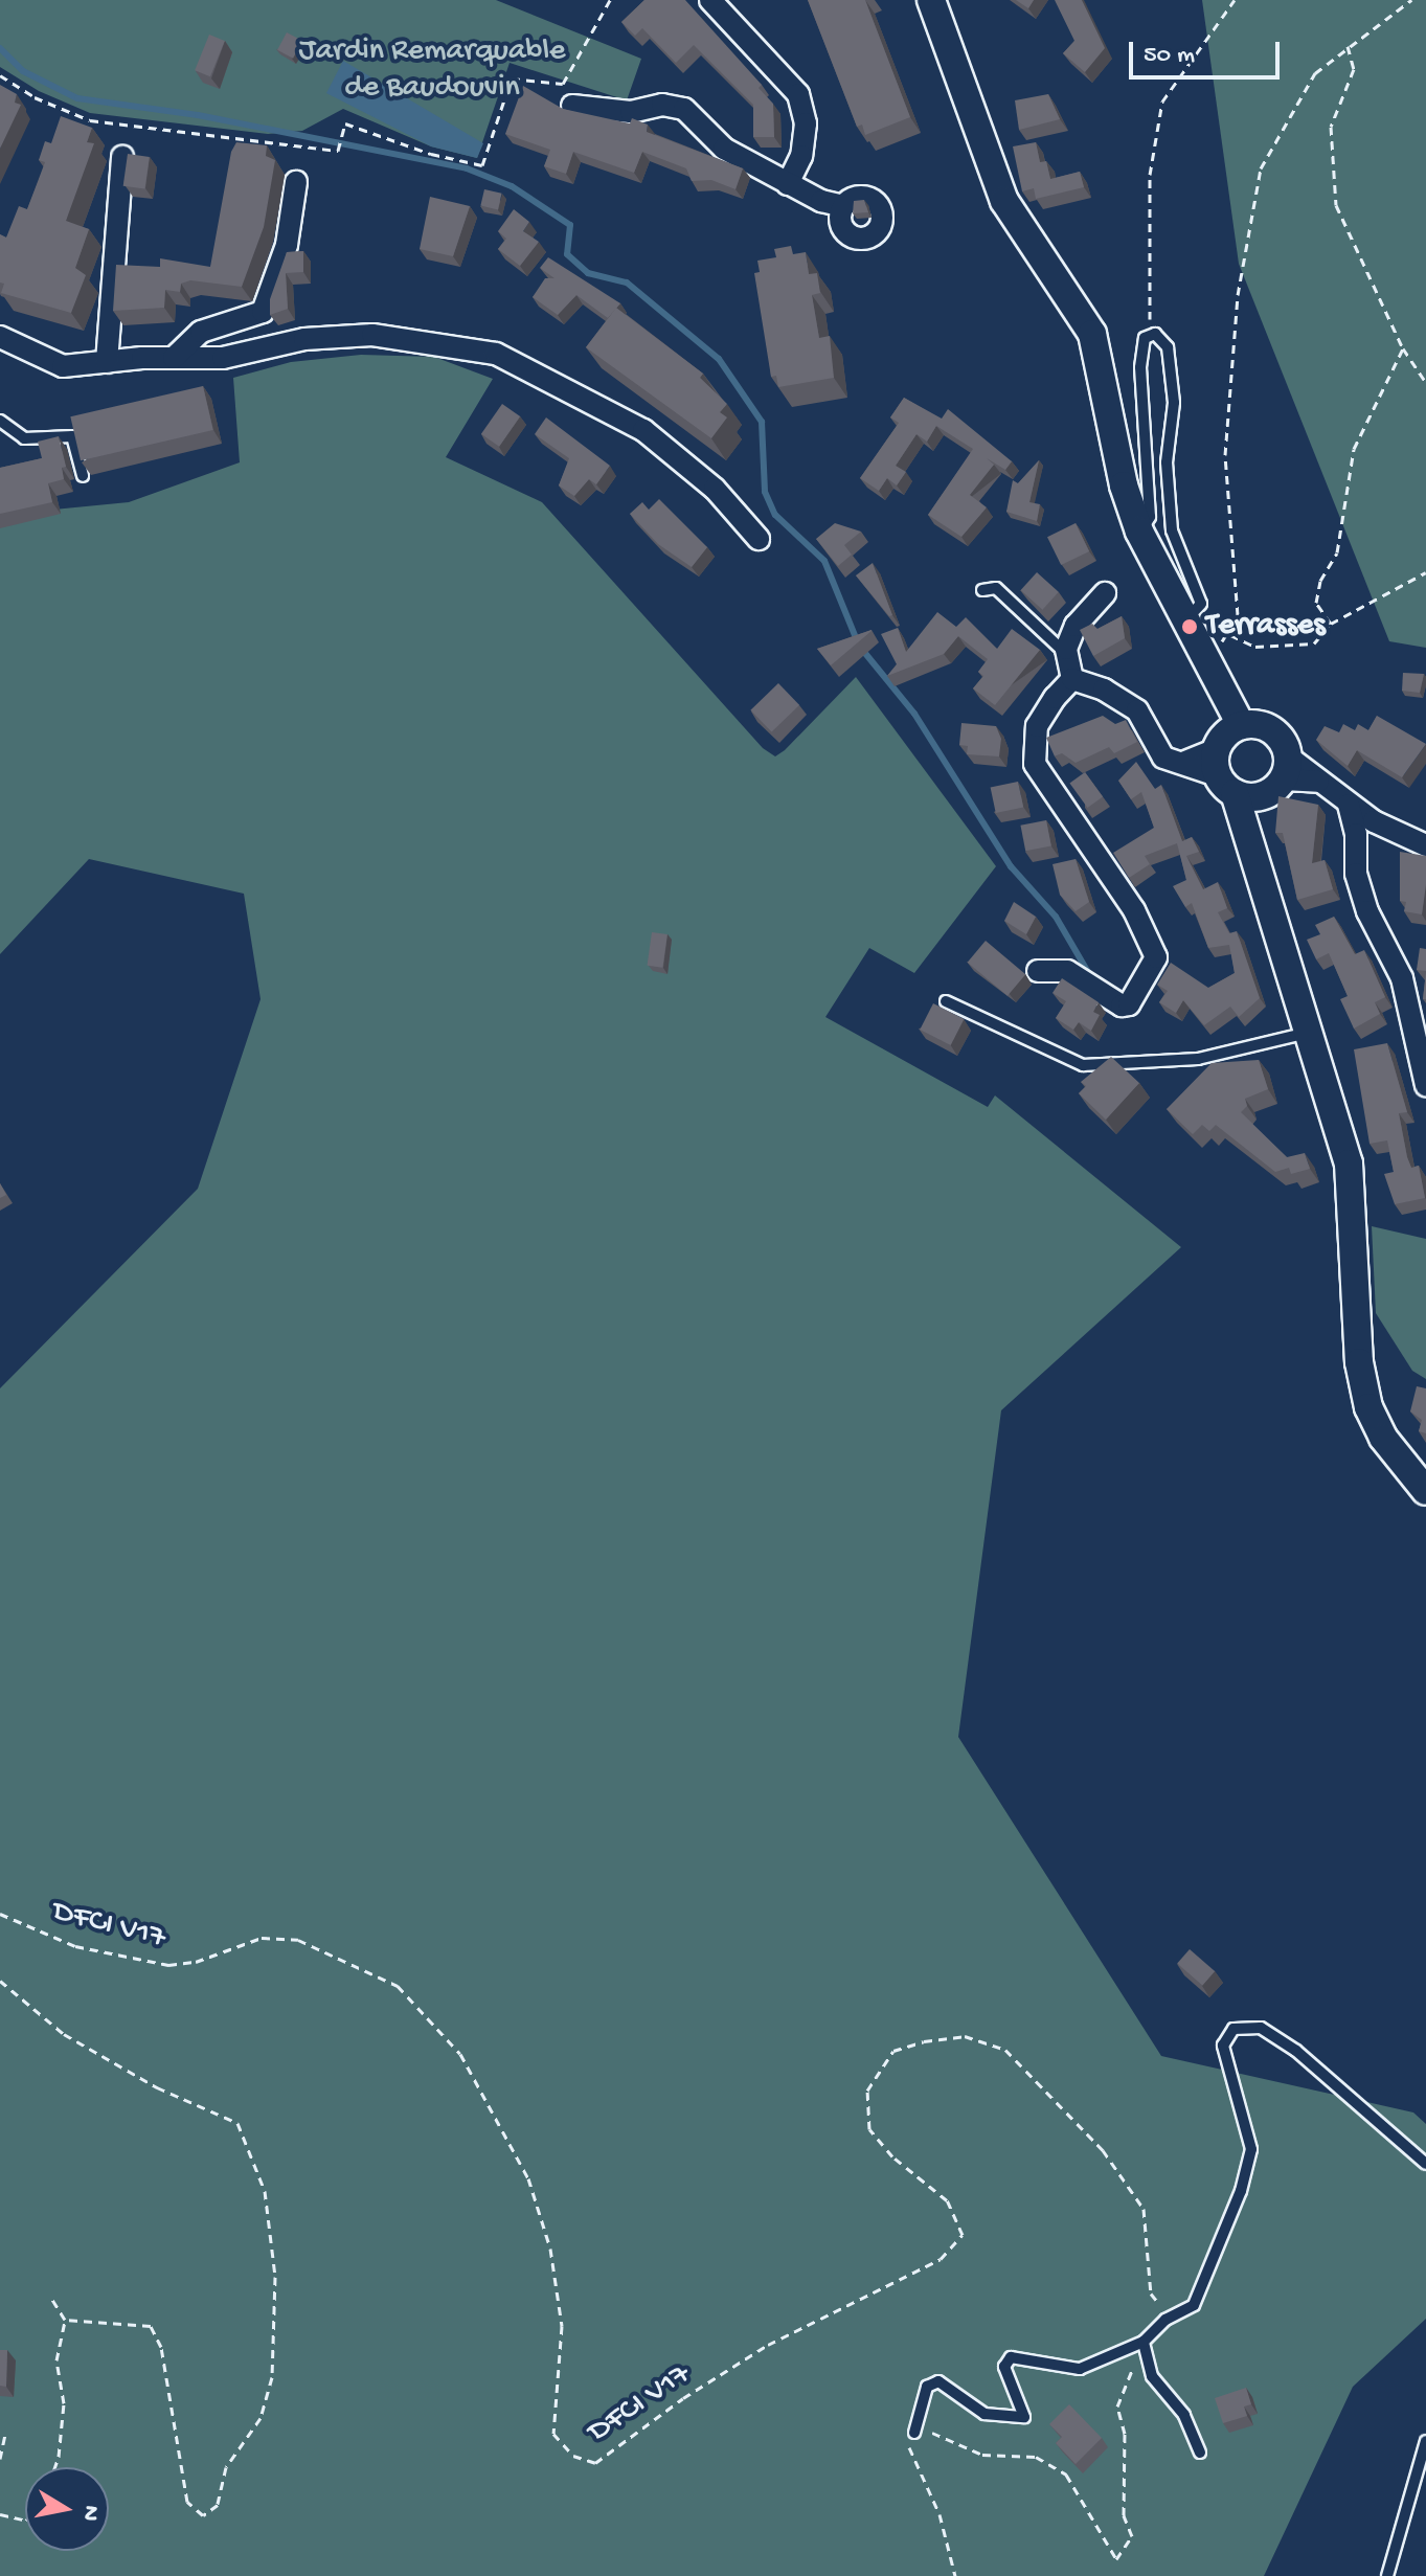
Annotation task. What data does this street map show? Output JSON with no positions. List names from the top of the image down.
{
  "streets": {
    "path": ["DFCI V17"]
  },
  "parks": ["Jardin Remarquable de Baudouvin"],
  "places": ["Terrasses"],
  "scale_bar": "50 m",
  "north": "right"
}
